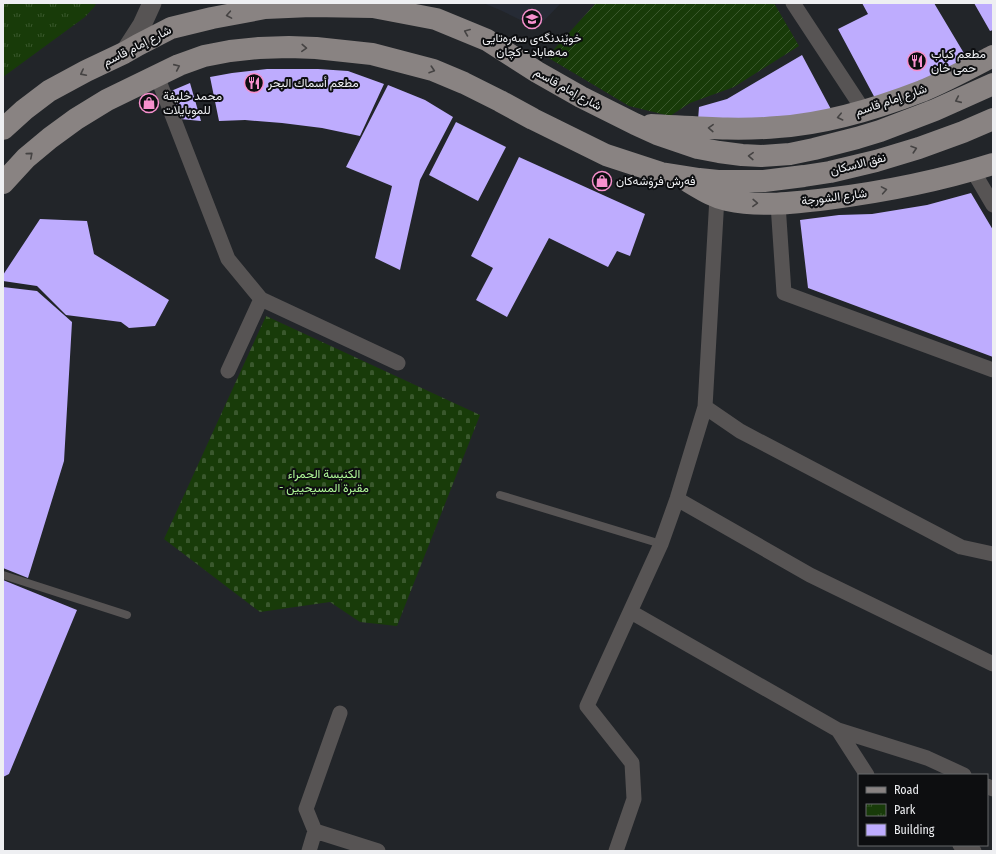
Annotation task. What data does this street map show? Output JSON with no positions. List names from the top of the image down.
{
  "streets": {
    "main road": ["شارع إمام قاسم", "نفق الاسكان", "شارع الشورجة"]
  },
  "crossings": [
    ["نفق الاسكان", "شارع الشورجة"]
  ],
  "one_way": ["شارع إمام قاسم"],
  "parks": ["الكنيسة الحمراء - مقبرة المسيحيين"],
  "places": {
    "school or university": ["خوێندنگەی سەرەتایی مەهاباد - کچان"],
    "restaurant": ["مطعم كباب حمى خان", "مطعم أسماك البحر"],
    "shop": ["محمد خليفة للموبايلات", "فەرش فرۆشەکان"]
  },
  "legend": ["Road", "Park", "Building"]
}
